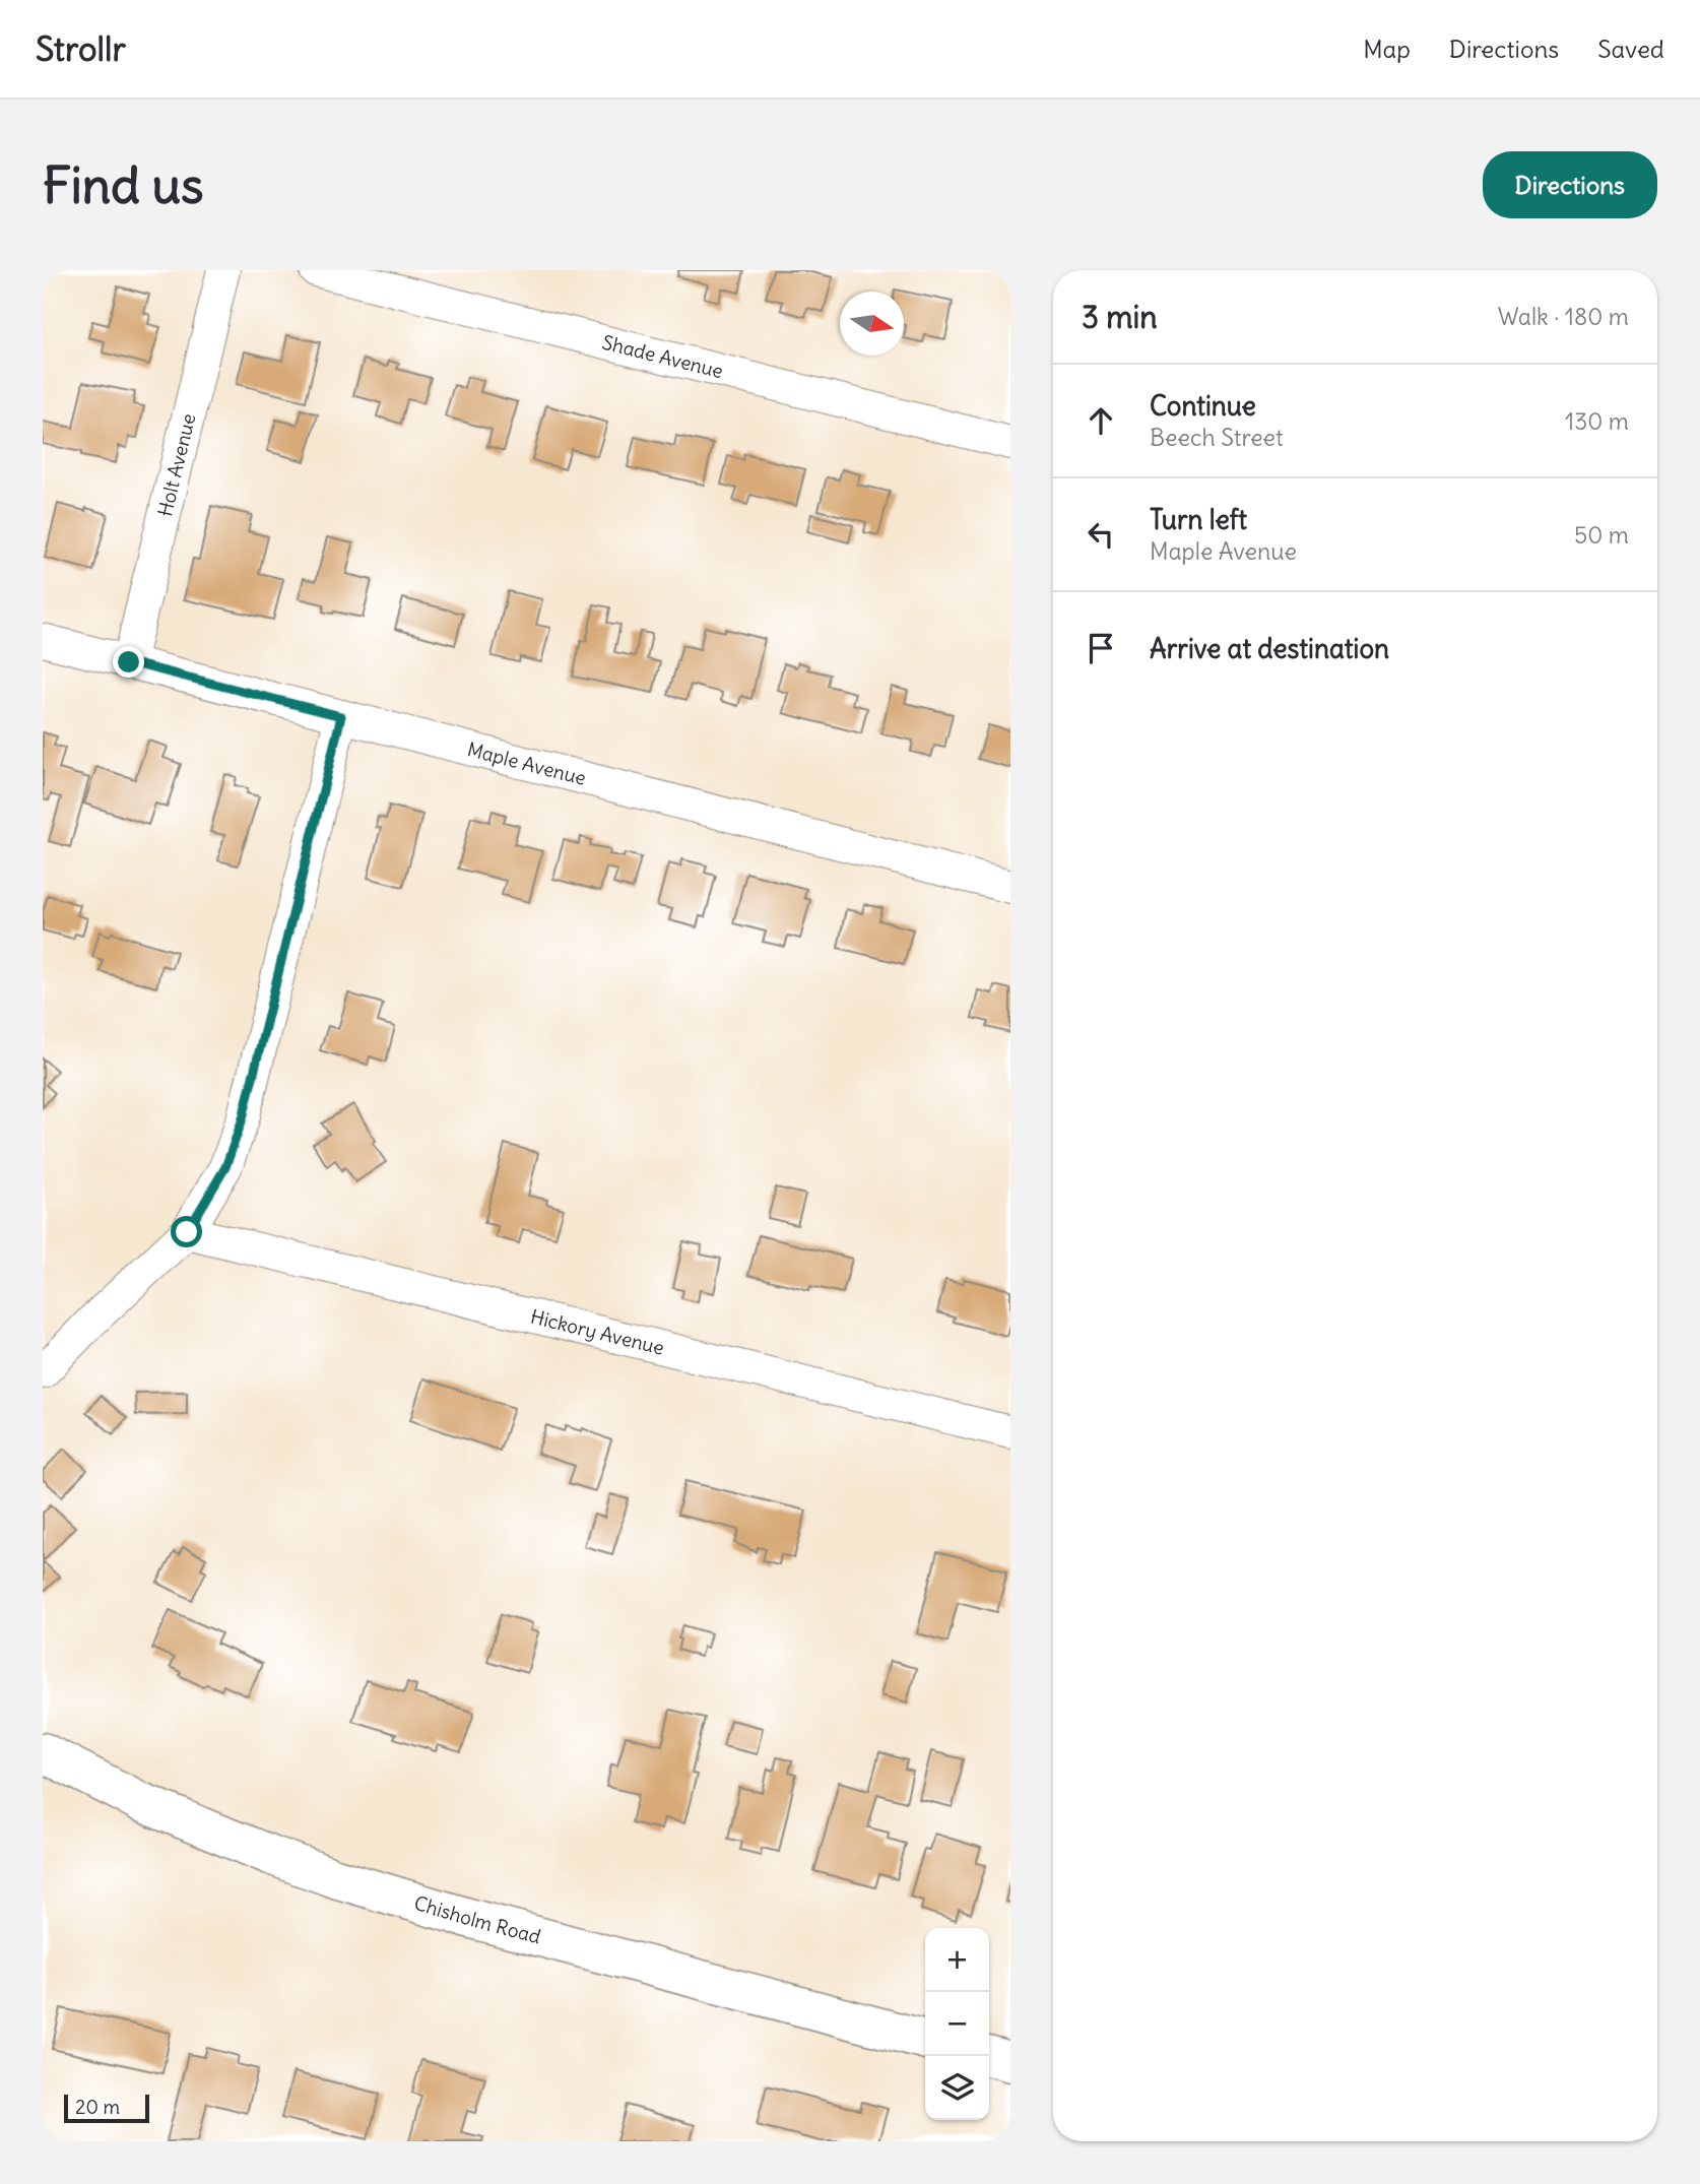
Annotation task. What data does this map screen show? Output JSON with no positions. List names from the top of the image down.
{
  "streets": {
    "main road": ["Chisholm Road"],
    "street": [
      "Shade Avenue",
      "Holt Avenue",
      "Maple Avenue",
      "Hickory Avenue"
    ]
  },
  "crossings": [
    ["Holt Avenue", "Maple Avenue"]
  ],
  "scale_bar": "20 m",
  "north": "right",
  "page": {
    "header": "Strollr",
    "nav": ["Map", "Directions", "Saved"],
    "buttons": "Directions",
    "title": "Find us",
    "heading": ["3 min", "Walk · 180 m"],
    "list": [
      ["Continue", "Beech Street", "130 m"],
      ["Turn left", "Maple Avenue", "50 m"],
      "Arrive at destination"
    ],
    "map_buttons": ["+", "−"],
    "scale": "20 m"
  }
}
